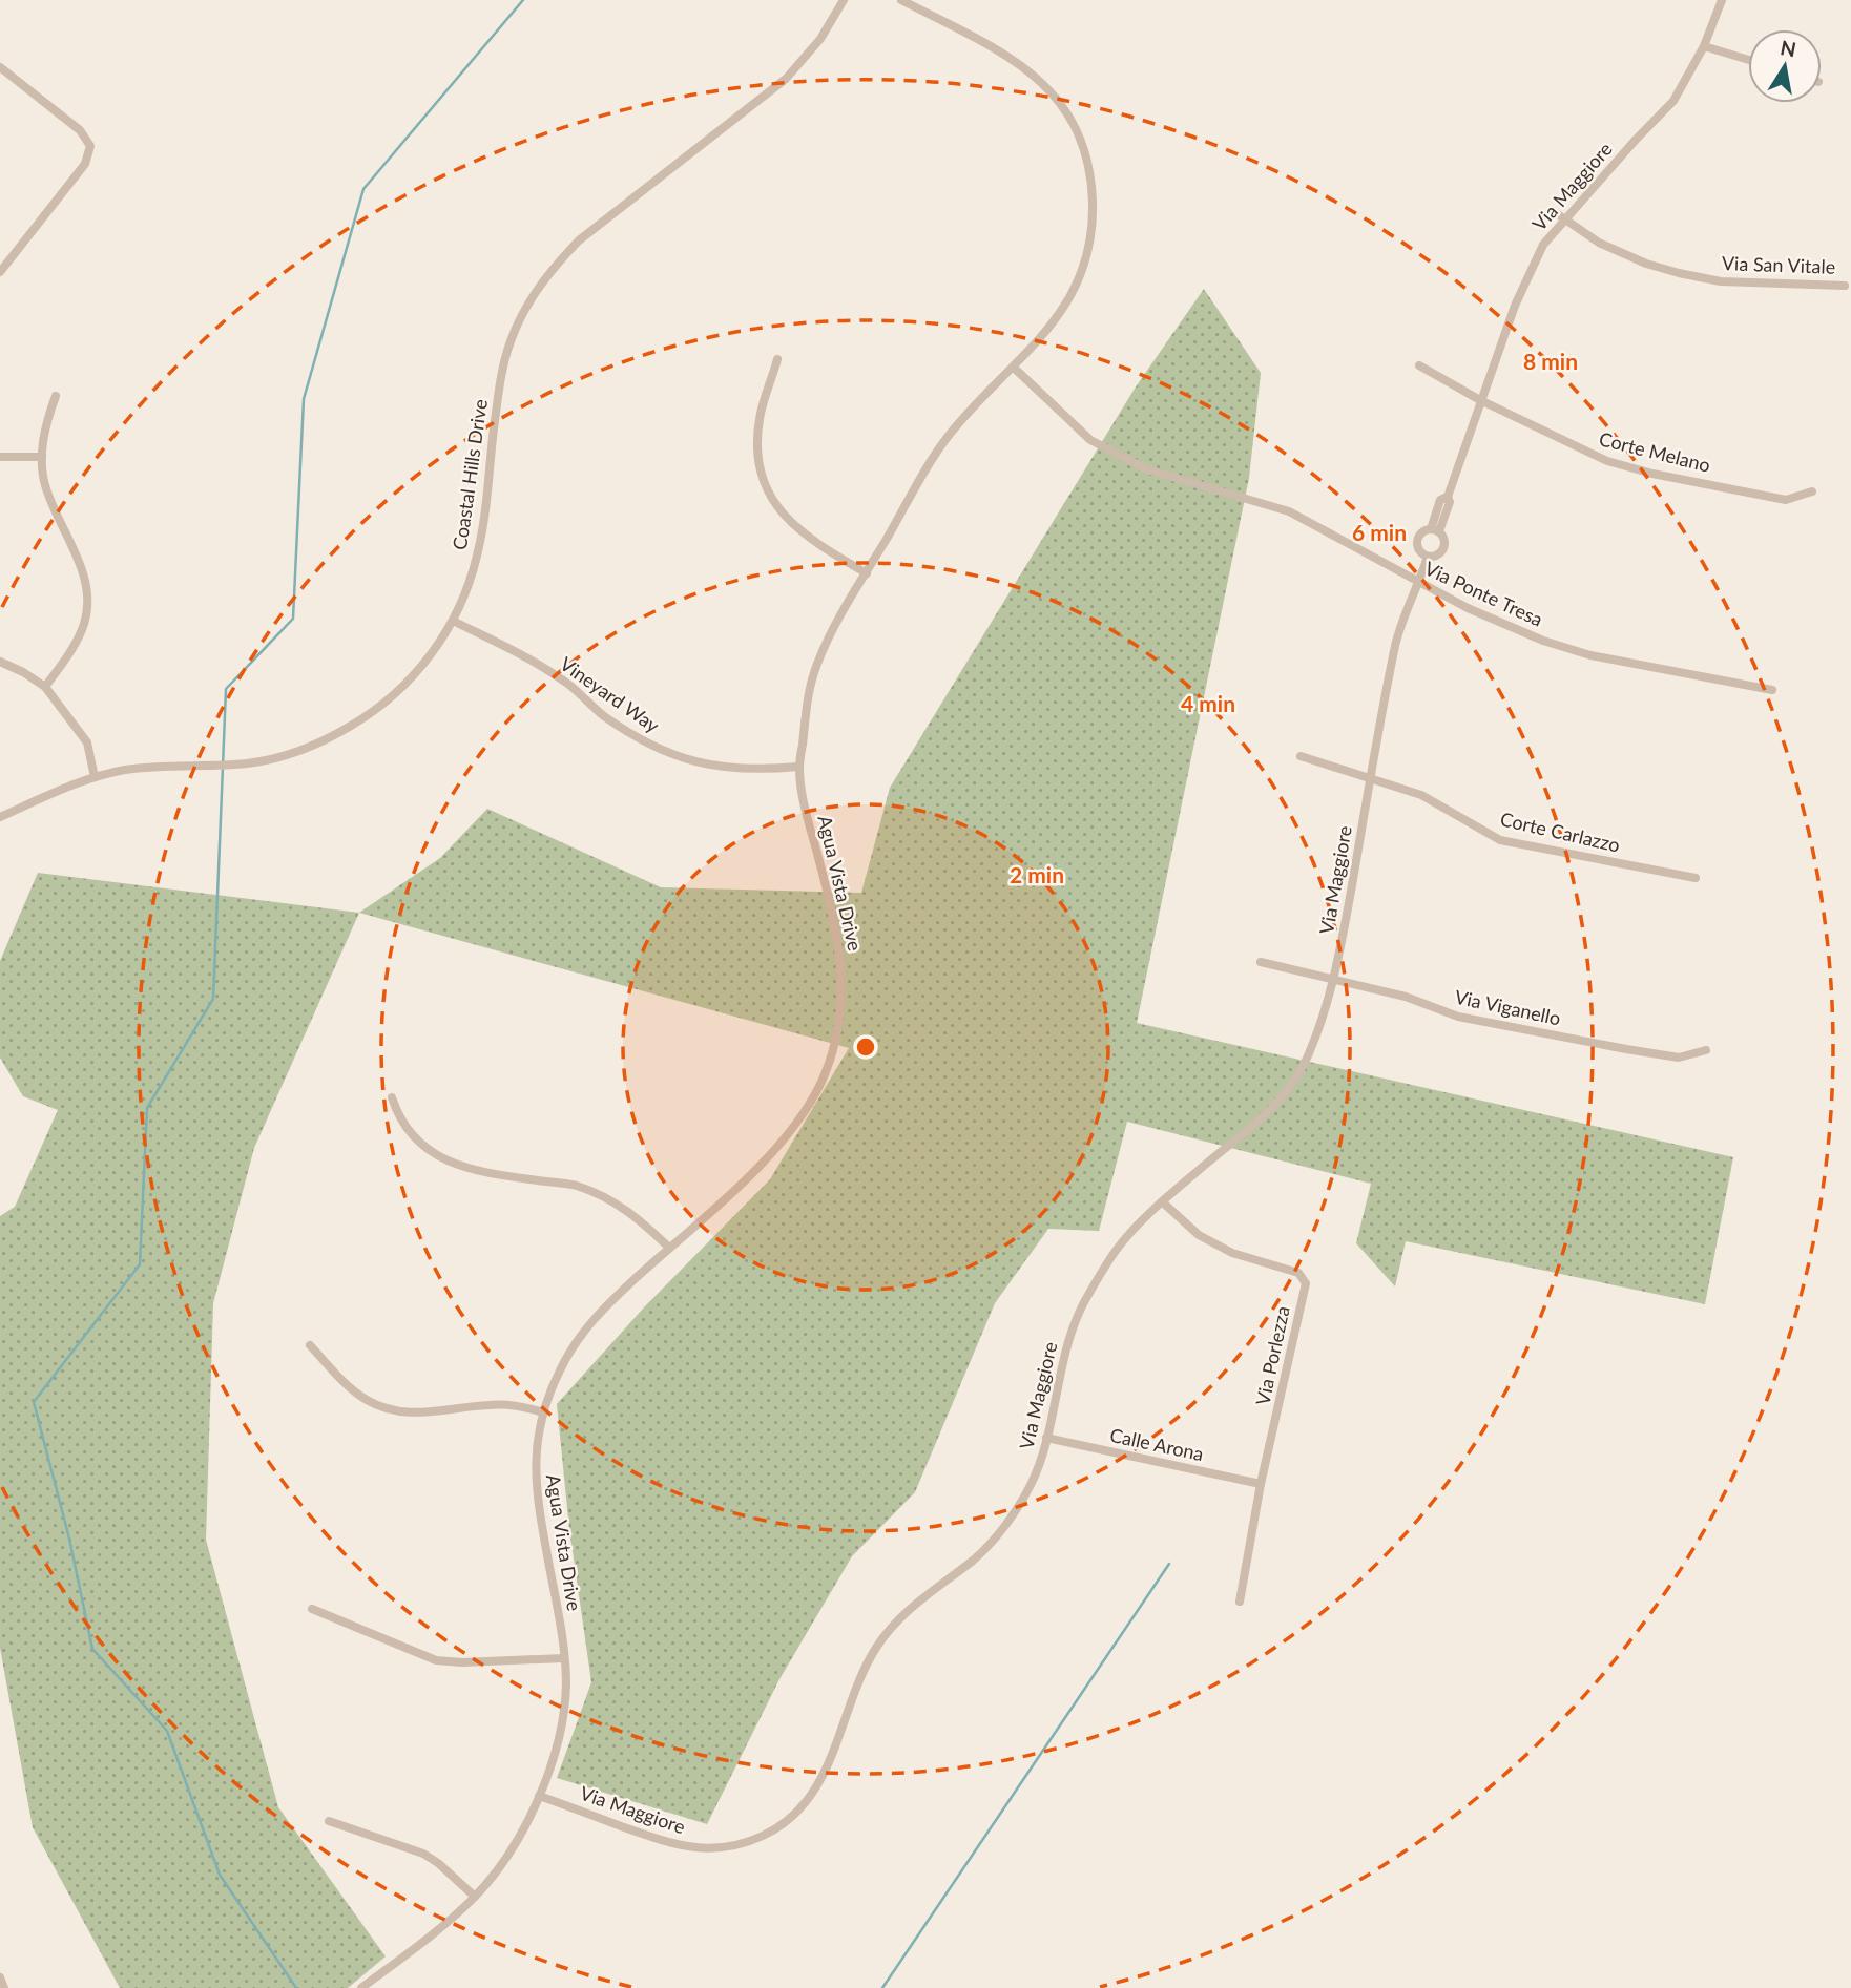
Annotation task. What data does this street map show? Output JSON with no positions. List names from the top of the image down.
{
  "streets": {
    "street": [
      "Via Maggiore",
      "Via San Vitale",
      "Corte Melano",
      "Coastal Hills Drive",
      "Via Ponte Tresa",
      "Vineyard Way",
      "Corte Carlazzo",
      "Agua Vista Drive",
      "Via Viganello",
      "Via Porlezza",
      "Calle Arona"
    ]
  },
  "crossings": [
    ["Via Maggiore", "Via San Vitale"],
    ["Via Maggiore", "Corte Melano"],
    ["Via Maggiore", "Via Ponte Tresa"],
    ["Via Maggiore", "Corte Carlazzo"],
    ["Via Maggiore", "Agua Vista Drive"],
    ["Via Maggiore", "Via Viganello"],
    ["Via Maggiore", "Via Porlezza"],
    ["Via Maggiore", "Calle Arona"],
    ["Coastal Hills Drive", "Vineyard Way"],
    ["Via Ponte Tresa", "Agua Vista Drive"],
    ["Vineyard Way", "Agua Vista Drive"],
    ["Via Porlezza", "Calle Arona"]
  ],
  "north": "top",
  "rings": [
    "8 min",
    "6 min",
    "4 min",
    "2 min"
  ]
}
